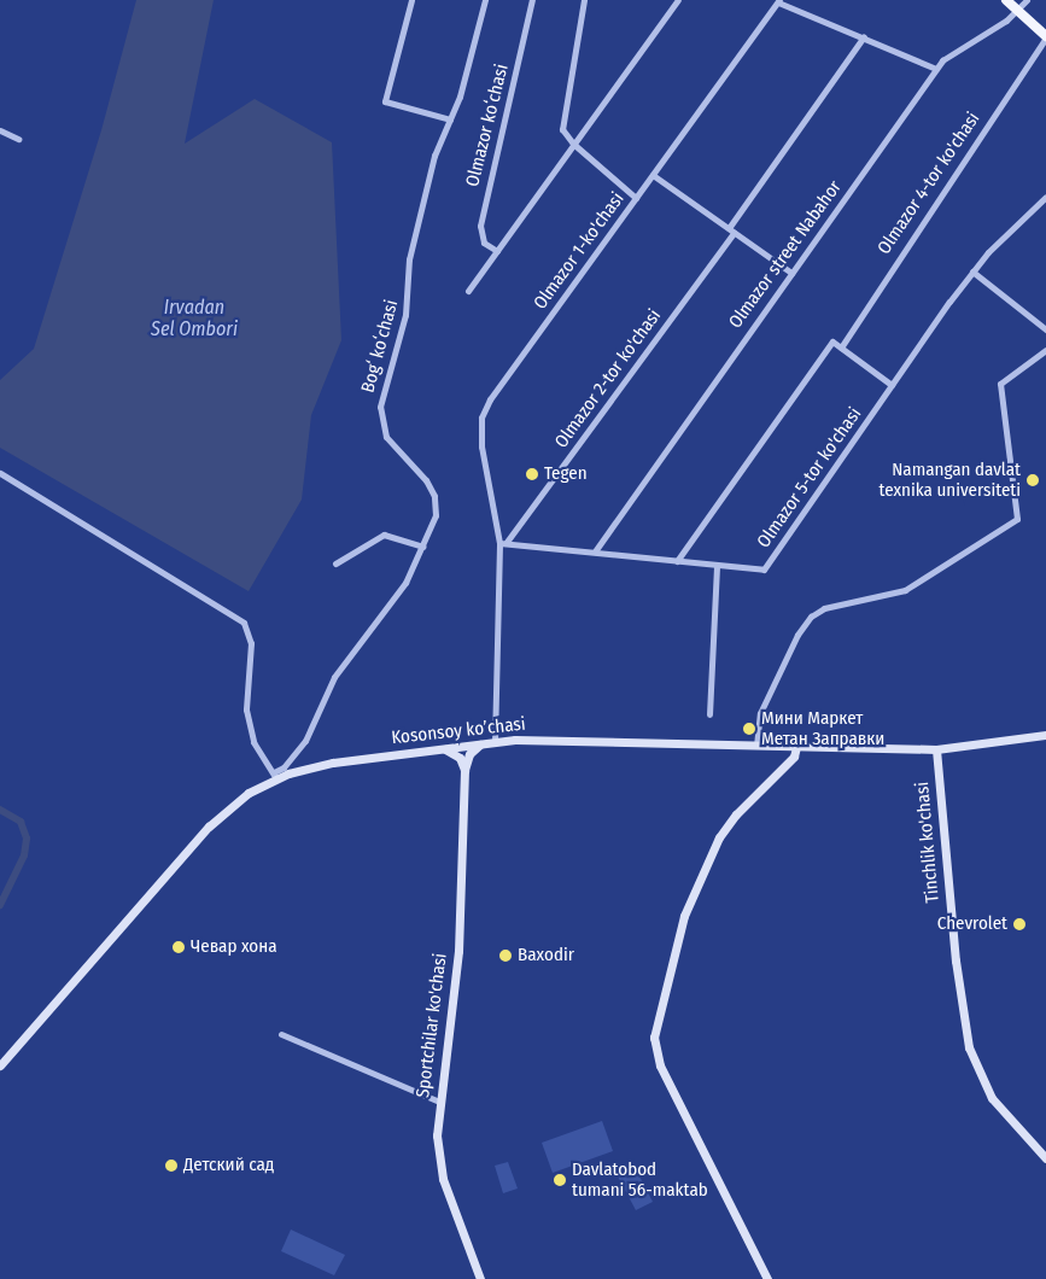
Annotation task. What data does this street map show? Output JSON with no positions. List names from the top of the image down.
{
  "streets": {
    "street": [
      "Olmazor koʻchasi",
      "Olmazor 4-tor ko'chasi",
      "Olmazor 1-ko'chasi",
      "Olmazor street Nabahor",
      "Bogʻ koʻchasi",
      "Olmazor 2-tor ko'chasi",
      "Olmazor 5-tor ko'chasi",
      "Kosonsoy ko’chasi",
      "Tinchlik ko'chasi",
      "Sportchilar ko'chasi"
    ]
  },
  "crossings": [
    ["Olmazor 4-tor ko'chasi", "Olmazor 5-tor ko'chasi"],
    ["Olmazor 1-ko'chasi", "Olmazor 2-tor ko'chasi"],
    ["Olmazor 1-ko'chasi", "Olmazor 5-tor ko'chasi"],
    ["Olmazor 1-ko'chasi", "Kosonsoy ko’chasi"],
    ["Olmazor street Nabahor", "Olmazor 5-tor ko'chasi"],
    ["Bogʻ koʻchasi", "Kosonsoy ko’chasi"],
    ["Olmazor 2-tor ko'chasi", "Olmazor 5-tor ko'chasi"],
    ["Kosonsoy ko’chasi", "Tinchlik ko'chasi"]
  ],
  "water": ["Irvadan Sel Ombori"],
  "places": [
    "Tegen",
    "Namangan davlat texnika universiteti",
    "Мини Маркет Метан Заправки",
    "Chevrolet",
    "Чевар хона",
    "Baxodir",
    "Детский сад",
    "Davlatobod tumani 56-maktab"
  ]
}
